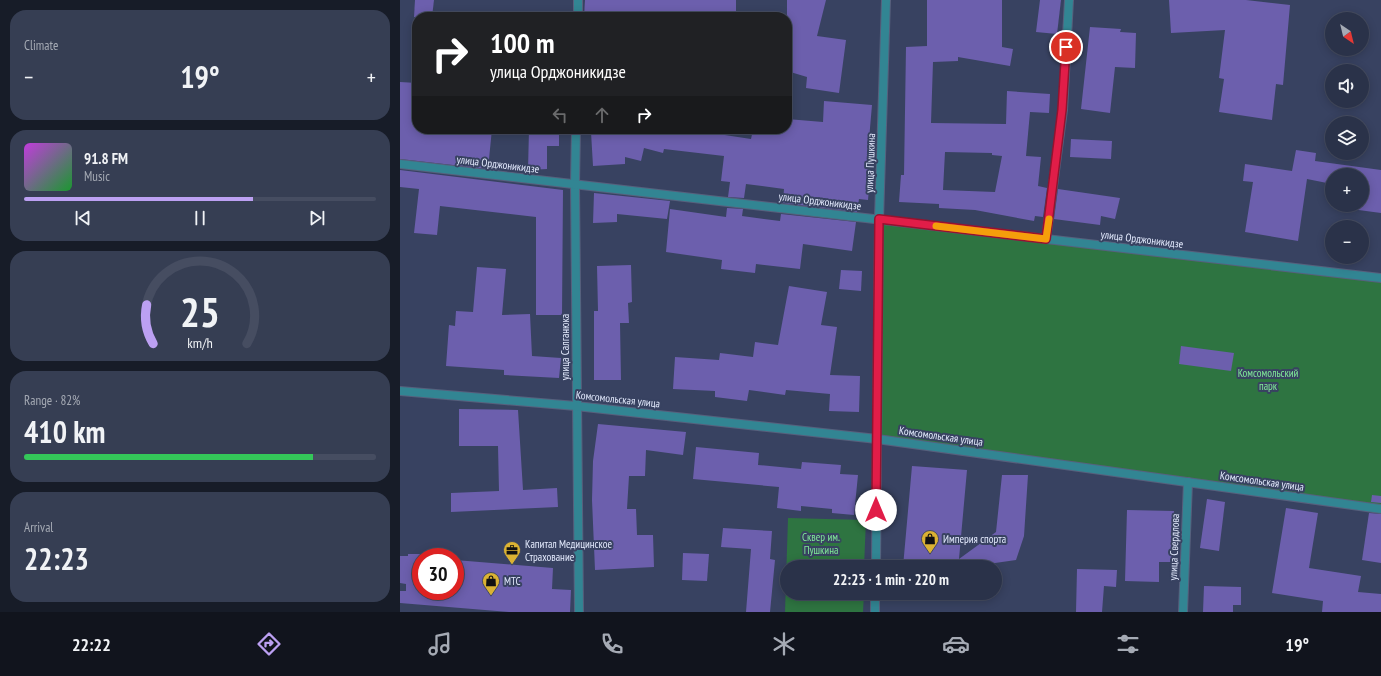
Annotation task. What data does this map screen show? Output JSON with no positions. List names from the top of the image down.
{
  "streets": {
    "street": [
      "улица Пушкина",
      "улица Орджоникидзе",
      "улица Салганюка",
      "Комсомольская улица",
      "улица Свердлова"
    ]
  },
  "crossings": [
    ["улица Пушкина", "улица Орджоникидзе"],
    ["улица Пушкина", "Комсомольская улица"],
    ["улица Орджоникидзе", "улица Салганюка"],
    ["улица Салганюка", "Комсомольская улица"],
    ["Комсомольская улица", "улица Свердлова"]
  ],
  "parks": ["Комсомольский парк", "Сквер им. Пушкина"],
  "places": {
    "shop": ["Империя спорта", "МТС"],
    "office": ["Капитал Медицинское Страхование"]
  },
  "north": "bottom right",
  "page": {
    "tile": [
      "Climate",
      ["Range · 82%", "410 km"],
      ["Arrival", "22:23"]
    ],
    "map_buttons": ["+", "−"],
    "turn": ["100 m", "улица Орджоникидзе"],
    "heat": ["−", "19°", "+"],
    "song": ["91.8 FM", "Music"],
    "limit": "30",
    "trip": "22:23 · 1 min · 220 m",
    "tabs": ["22:22", "19°"],
    "gauge": ["25", "km/h"]
  }
}
